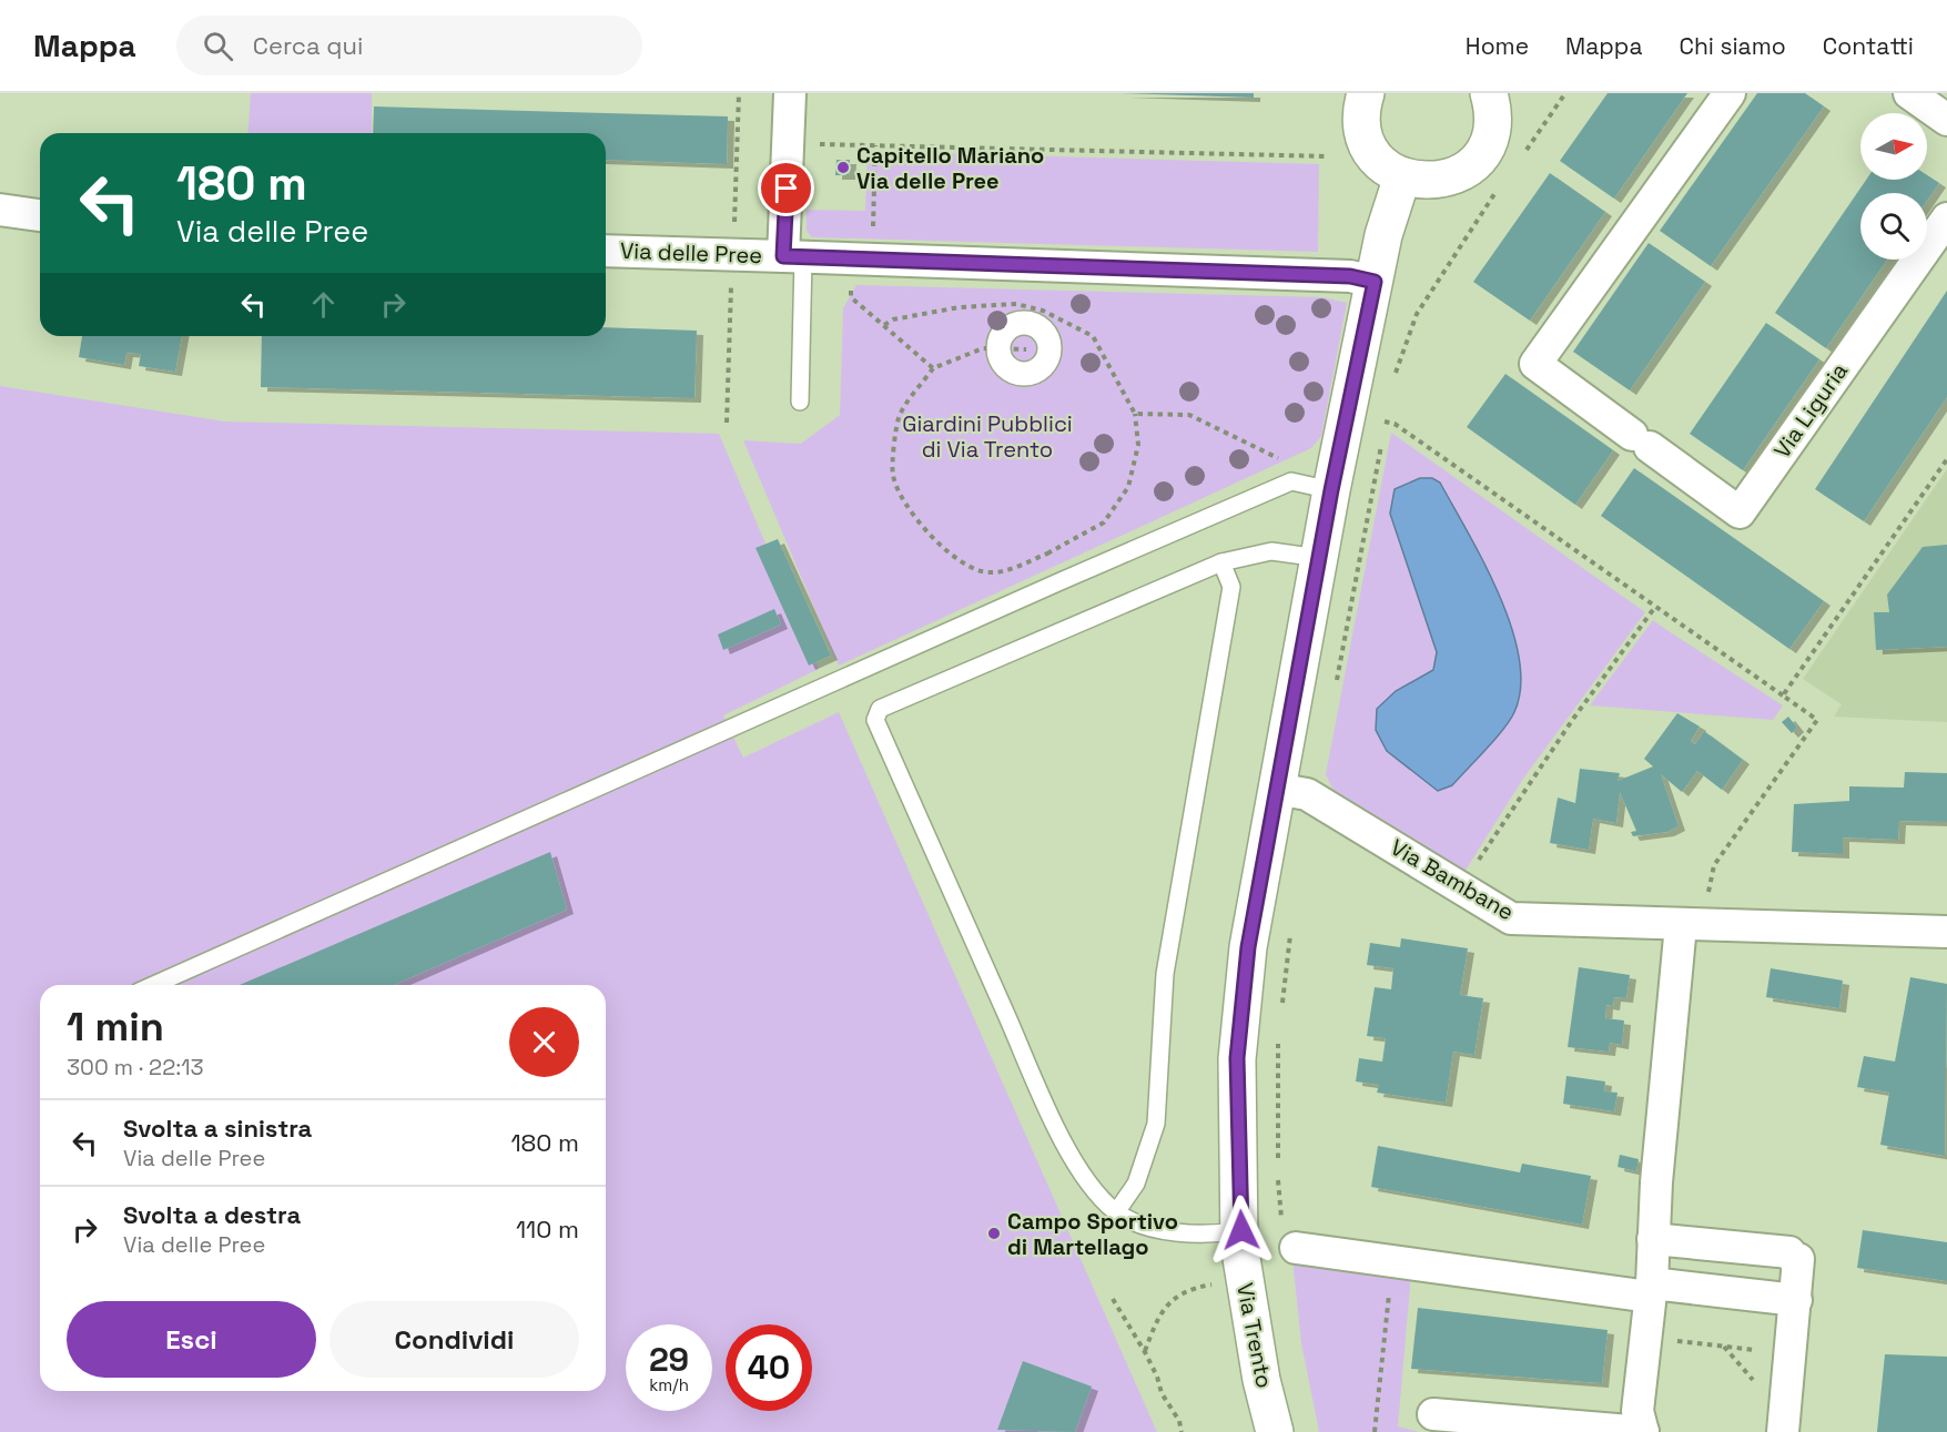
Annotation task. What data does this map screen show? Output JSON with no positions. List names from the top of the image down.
{
  "streets": {
    "street": [
      "Via delle Pree",
      "Via Liguria",
      "Via Bambane",
      "Via Trento"
    ]
  },
  "crossings": [
    ["Via delle Pree", "Via Trento"],
    ["Via Bambane", "Via Trento"]
  ],
  "parks": ["Giardini Pubblici di Via Trento"],
  "places": ["Capitello Mariano Via delle Pree", "Campo Sportivo di Martellago"],
  "north": "right",
  "page": {
    "header": "Mappa",
    "search": "Cerca qui",
    "nav": [
      "Home",
      "Mappa",
      "Chi siamo",
      "Contatti"
    ],
    "turn": ["180 m", "Via delle Pree"],
    "heading": ["1 min", "300 m · 22:13"],
    "list": [
      {
        "name": "Svolta a sinistra",
        "note": "Via delle Pree",
        "value": "180 m"
      },
      {
        "name": "Svolta a destra",
        "note": "Via delle Pree",
        "value": "110 m"
      }
    ],
    "buttons": ["Esci", "Condividi"],
    "speed": "29 km/h",
    "limit": "40"
  }
}
